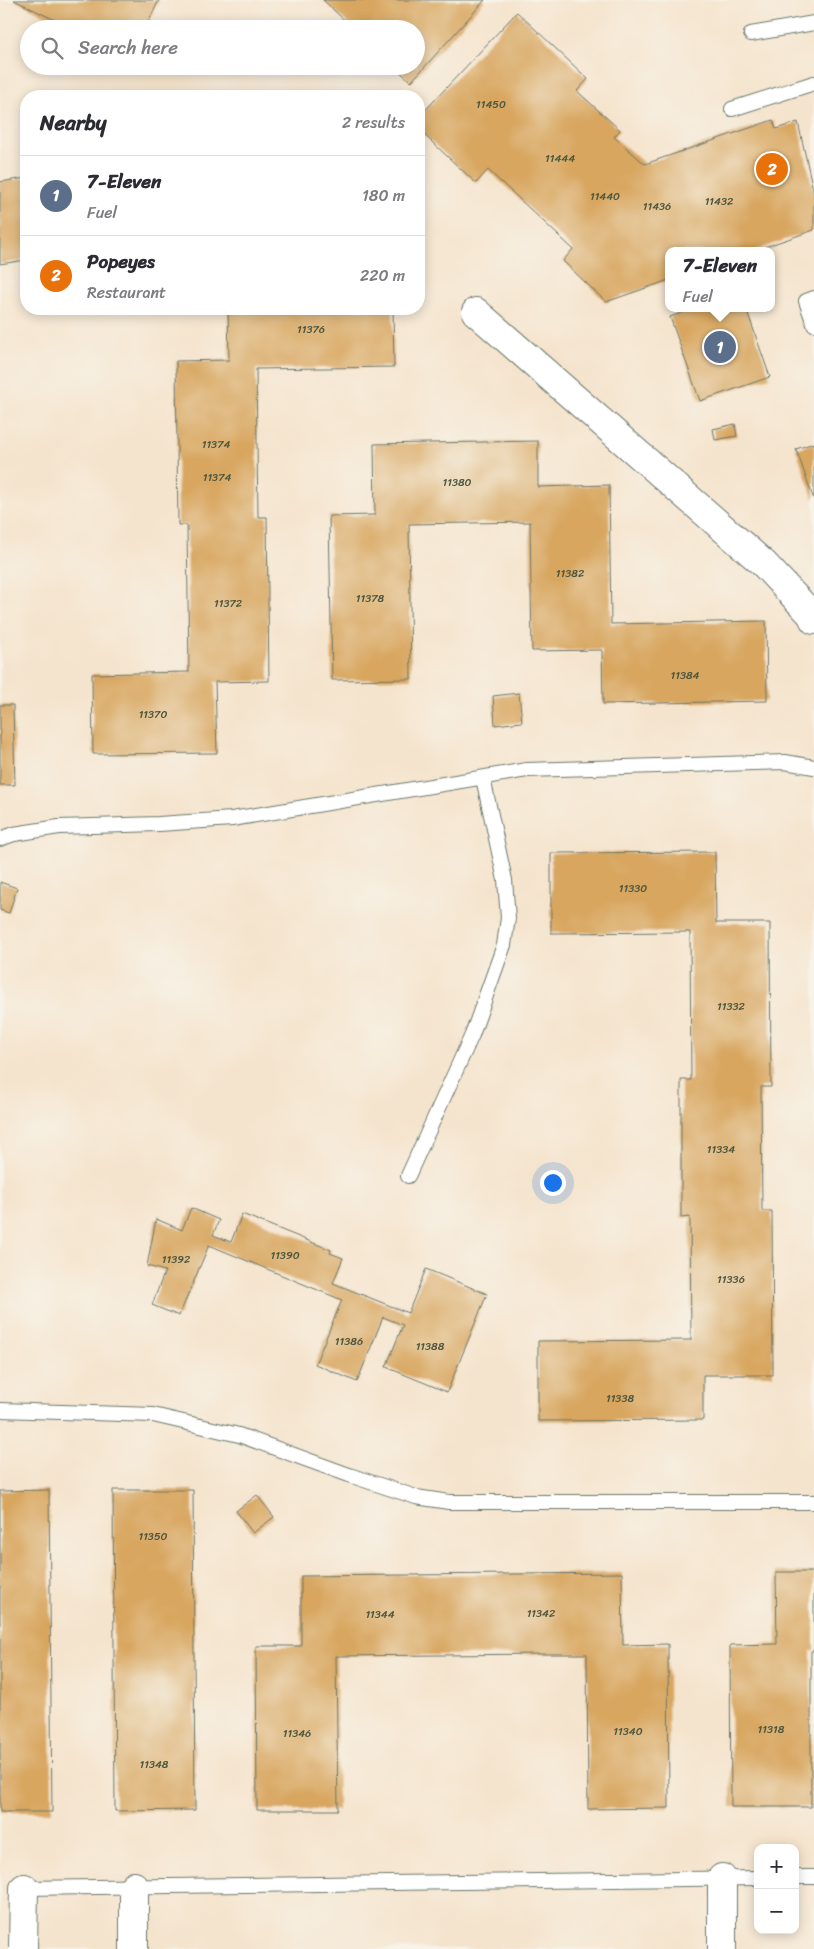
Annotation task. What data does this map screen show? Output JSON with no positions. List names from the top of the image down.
{
  "house_numbers": [
    "11450",
    "11444",
    "11440",
    "11432",
    "11436",
    "11376",
    "11374",
    "11374",
    "11380",
    "11382",
    "11378",
    "11372",
    "11384",
    "11370",
    "11330",
    "11332",
    "11334",
    "11390",
    "11392",
    "11336",
    "11386",
    "11388",
    "11338",
    "11350",
    "11342",
    "11344",
    "11318",
    "11340",
    "11346",
    "11348"
  ],
  "page": {
    "search": "Search here",
    "heading": ["Nearby", "2 results"],
    "pins": ["2", "1"],
    "list": [
      {
        "mark": "1",
        "name": "7-Eleven",
        "note": "Fuel",
        "value": "180 m"
      },
      {
        "mark": "2",
        "name": "Popeyes",
        "note": "Restaurant",
        "value": "220 m"
      }
    ],
    "popup": ["7-Eleven", "Fuel"],
    "map_buttons": ["+", "−"]
  }
}
